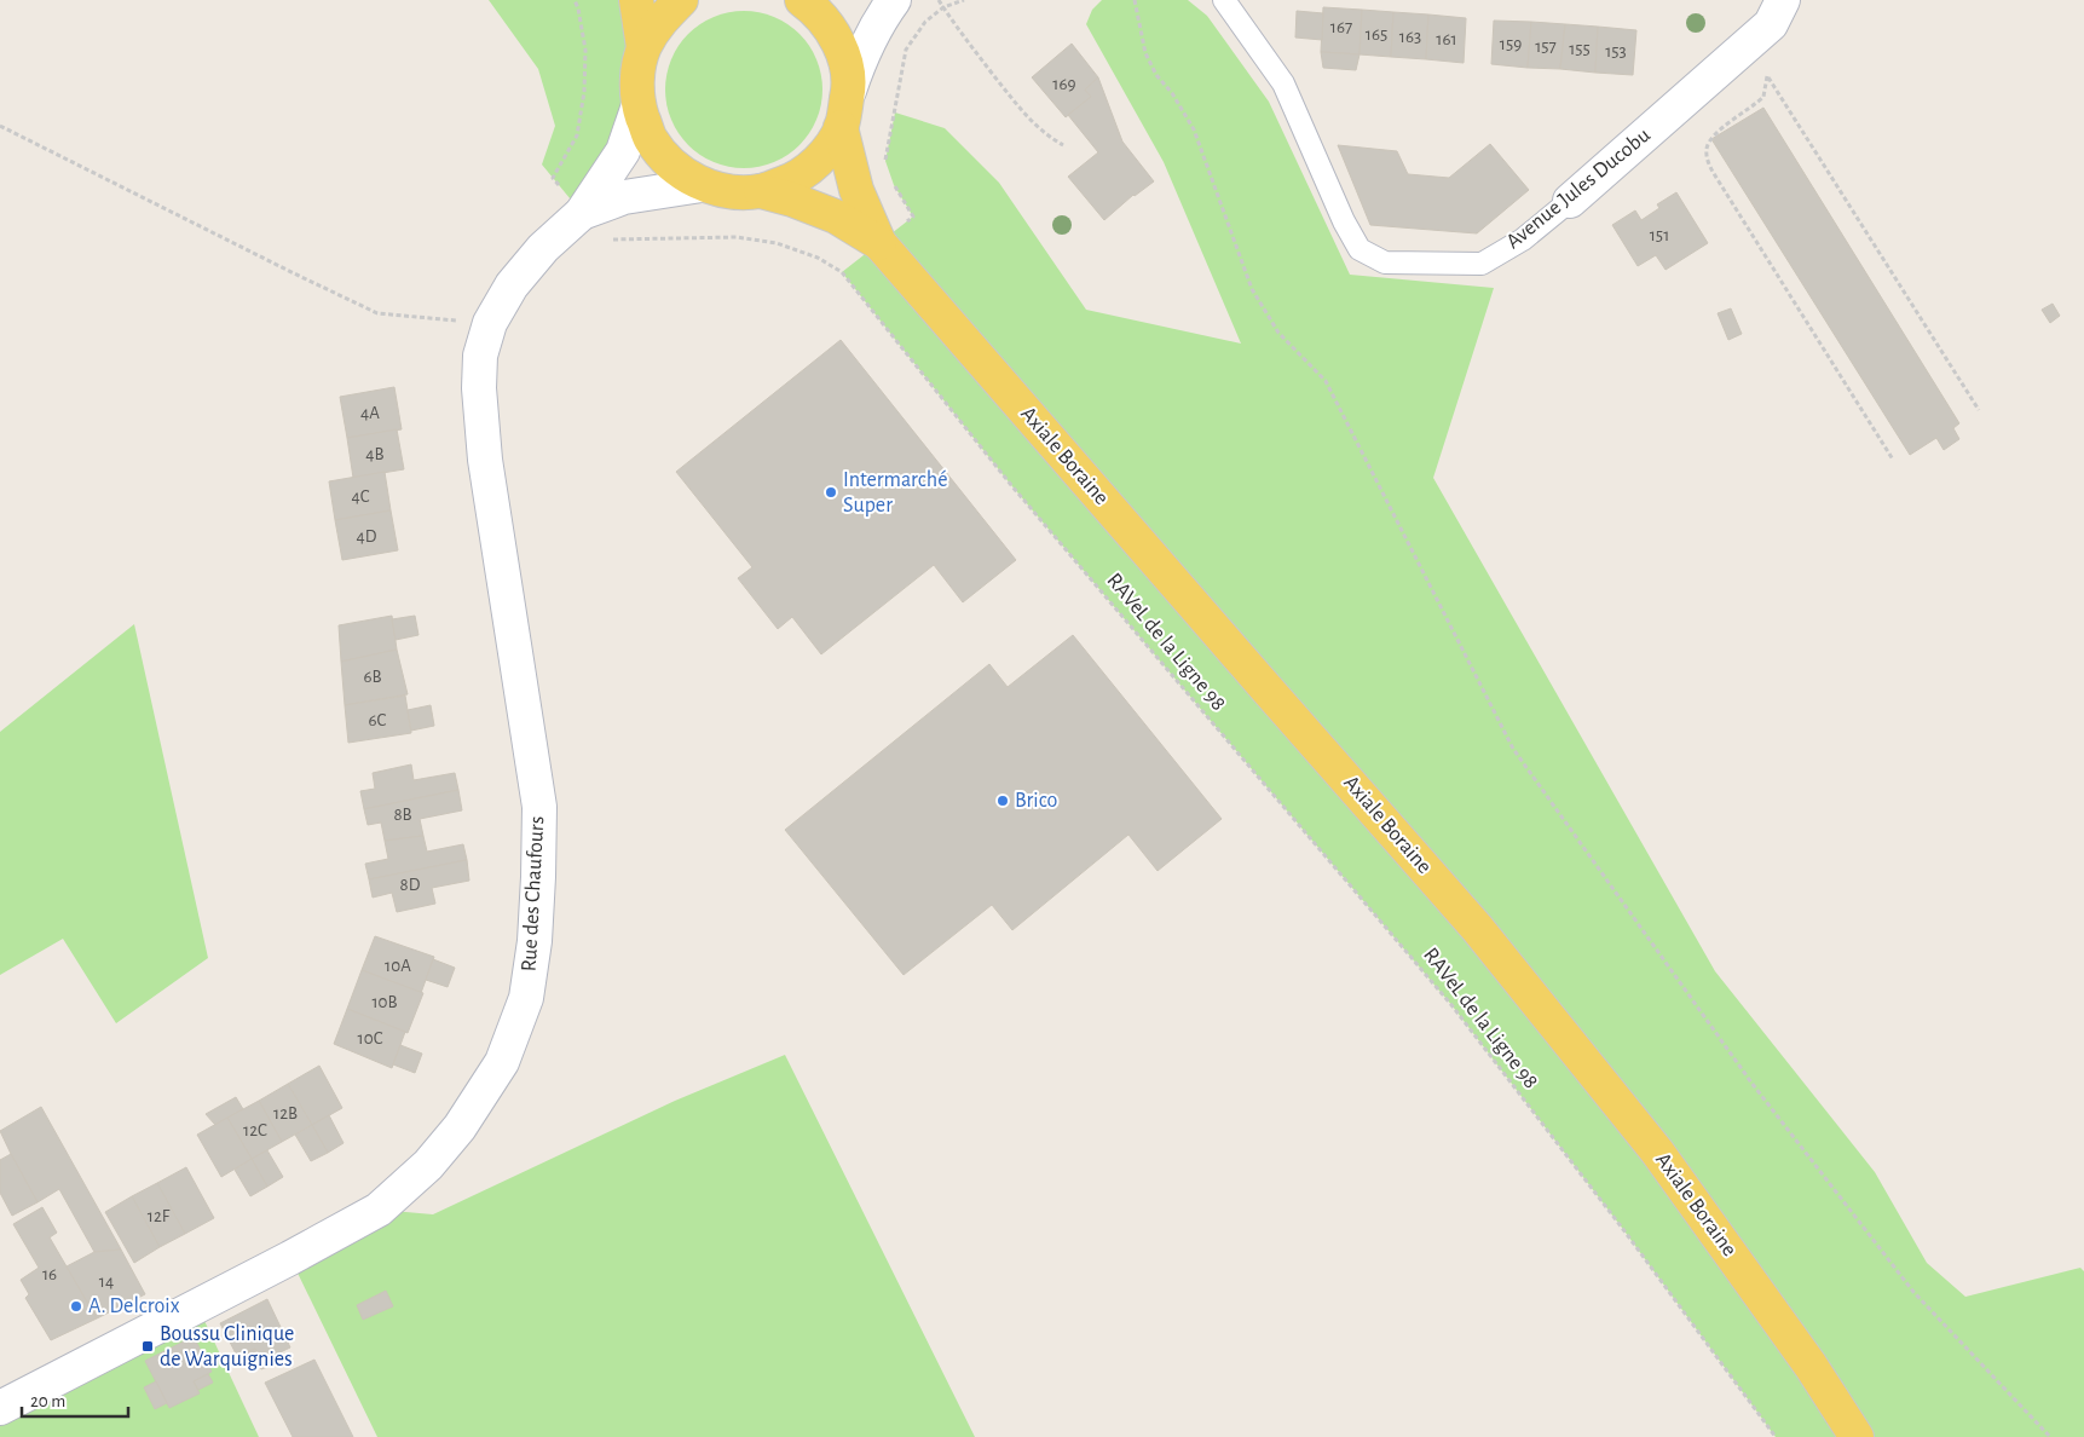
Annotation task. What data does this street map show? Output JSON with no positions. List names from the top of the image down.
{
  "streets": {
    "main road": ["Axiale Boraine"],
    "street": ["Avenue Jules Ducobu", "Rue des Chaufours"],
    "path": ["RAVeL de la Ligne 98"]
  },
  "crossings": [
    ["RAVeL de la Ligne 98", "Rue des Chaufours"]
  ],
  "places": {
    "other": ["Intermarché Super", "Brico", "A. Delcroix"],
    "transit": ["Boussu Clinique de Warquignies"]
  },
  "house_numbers": [
    "167",
    "165",
    "163",
    "161",
    "159",
    "157",
    "155",
    "153",
    "169",
    "151",
    "4A",
    "4B",
    "4C",
    "4D",
    "6B",
    "6C",
    "8B",
    "8D",
    "10A",
    "10B",
    "10C",
    "12B",
    "12C",
    "12F",
    "16",
    "14"
  ],
  "scale_bar": "20 m"
}
